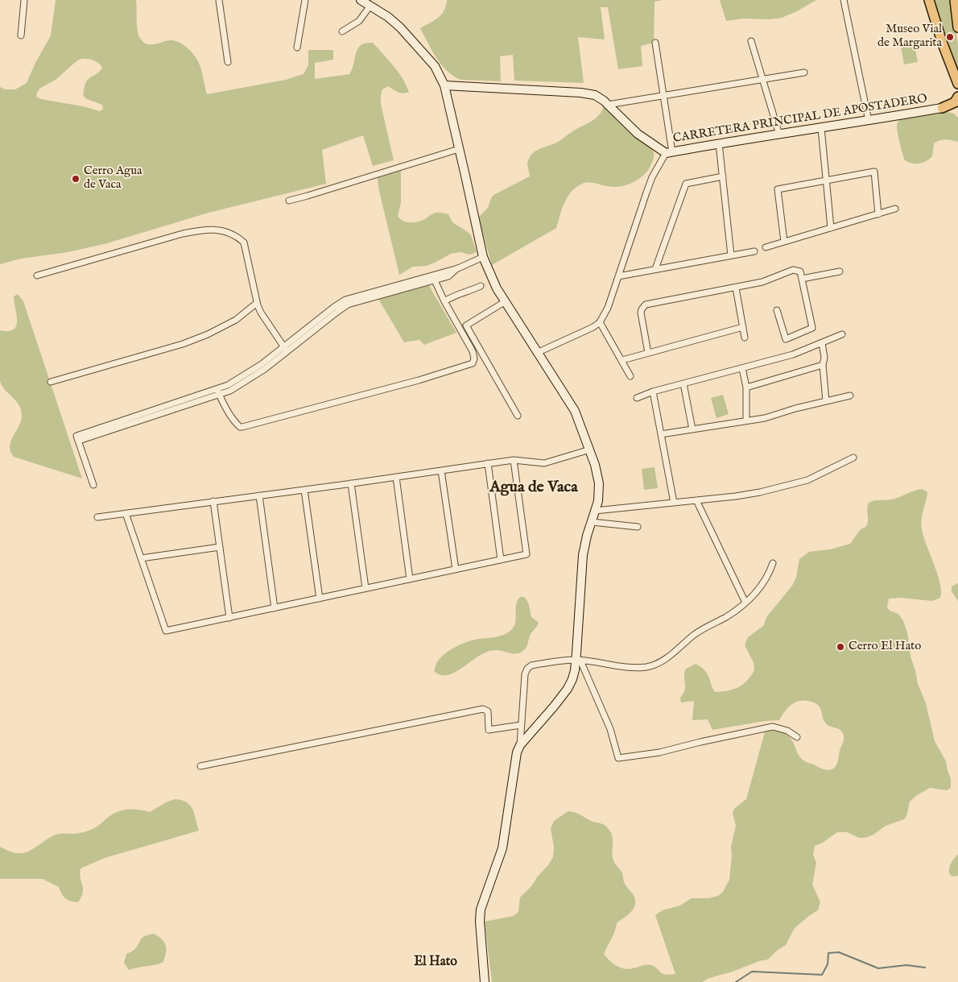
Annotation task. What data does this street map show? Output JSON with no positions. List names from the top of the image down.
{
  "streets": {
    "street": ["CARRETERA PRINCIPAL DE APOSTADERO"]
  },
  "districts": ["Agua de Vaca", "El Hato"],
  "places": ["Museo Vial de Margarita", "Cerro Agua de Vaca", "Cerro El Hato"]
}
